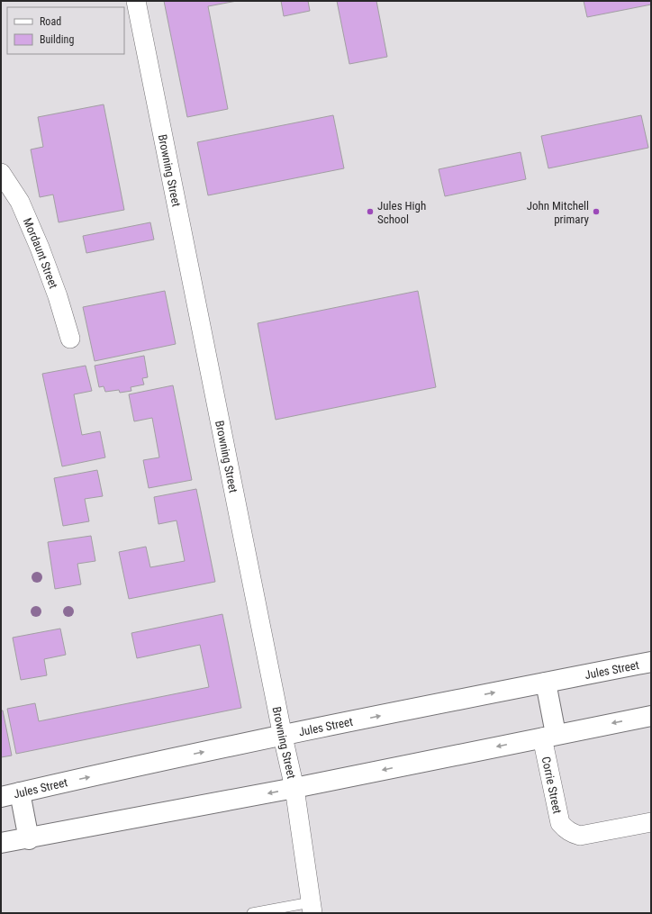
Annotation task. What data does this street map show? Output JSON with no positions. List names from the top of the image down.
{
  "streets": {
    "main road": ["Jules Street"],
    "street": ["Browning Street", "Mordaunt Street", "Corrie Street"]
  },
  "crossings": [
    ["Browning Street", "Jules Street"]
  ],
  "places": ["Jules High School", "John Mitchell primary"],
  "legend": ["Road", "Building"]
}
